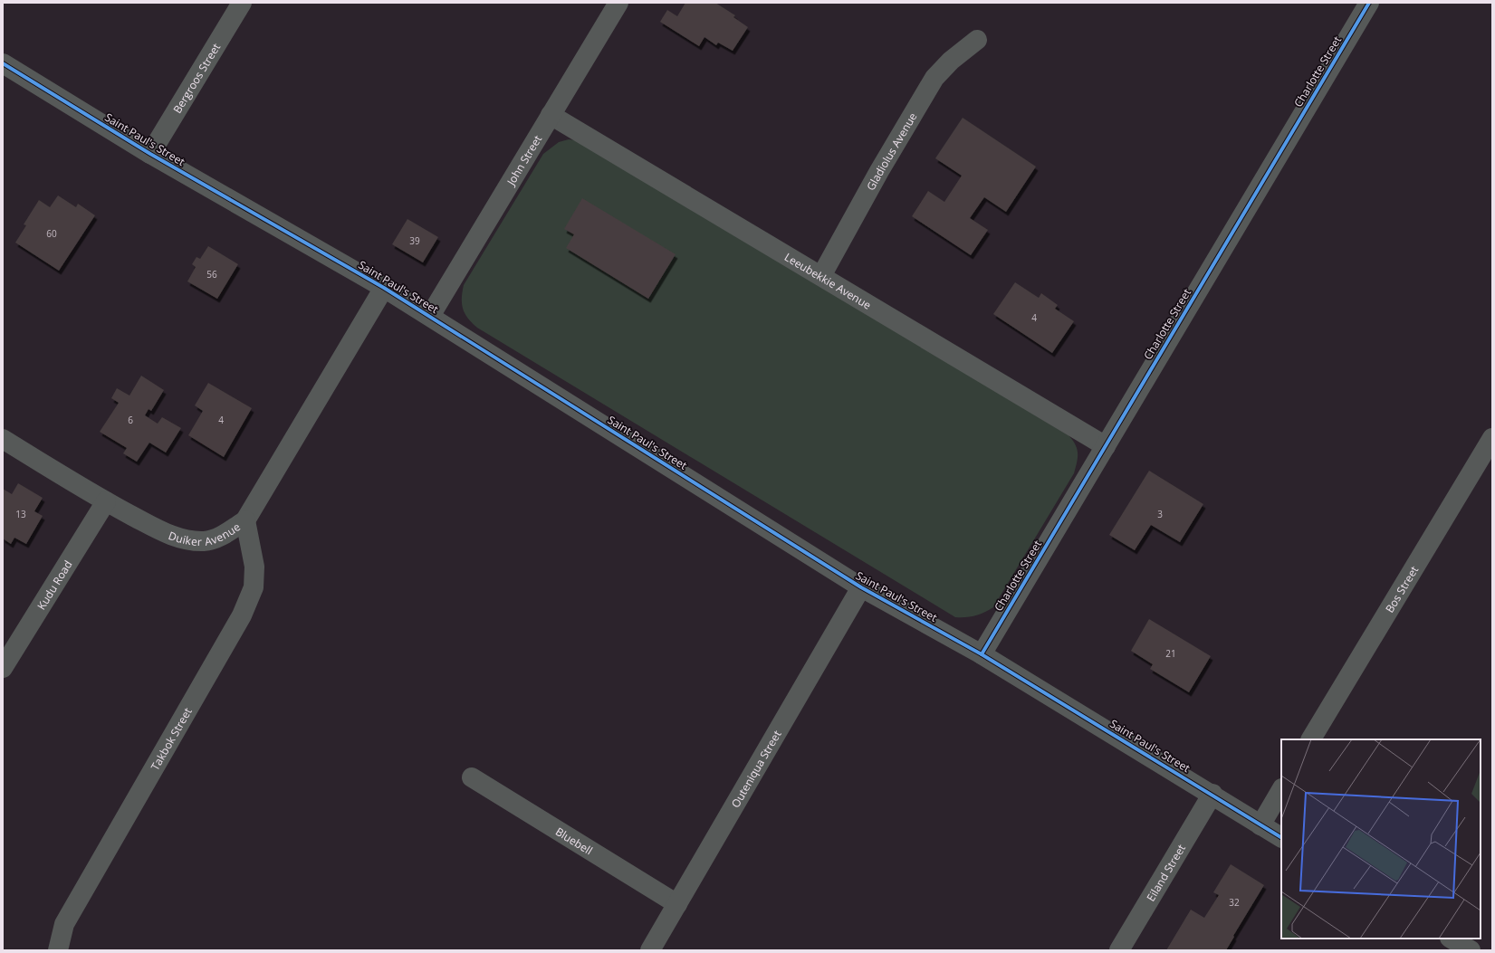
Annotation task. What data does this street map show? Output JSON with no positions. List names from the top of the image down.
{
  "streets": {
    "street": [
      "Charlotte Street",
      "Bergroos Street",
      "Saint Paul's Street",
      "Gladiolus Avenue",
      "John Street",
      "Leeubekkie Avenue",
      "Duiker Avenue",
      "Kudu Road",
      "Bos Street",
      "Takbok Street",
      "Outeniqua Street",
      "Bluebell",
      "Eiland Street"
    ]
  },
  "crossings": [
    ["Charlotte Street", "Saint Paul's Street"],
    ["Charlotte Street", "Leeubekkie Avenue"],
    ["Bergroos Street", "Saint Paul's Street"],
    ["Saint Paul's Street", "John Street"],
    ["Saint Paul's Street", "Duiker Avenue"],
    ["Saint Paul's Street", "Outeniqua Street"],
    ["Saint Paul's Street", "Eiland Street"],
    ["Gladiolus Avenue", "Leeubekkie Avenue"],
    ["John Street", "Leeubekkie Avenue"],
    ["Duiker Avenue", "Kudu Road"],
    ["Duiker Avenue", "Takbok Street"],
    ["Outeniqua Street", "Bluebell"]
  ],
  "house_numbers": [
    "60",
    "39",
    "56",
    "4",
    "6",
    "4",
    "13",
    "3",
    "21",
    "32"
  ]
}
